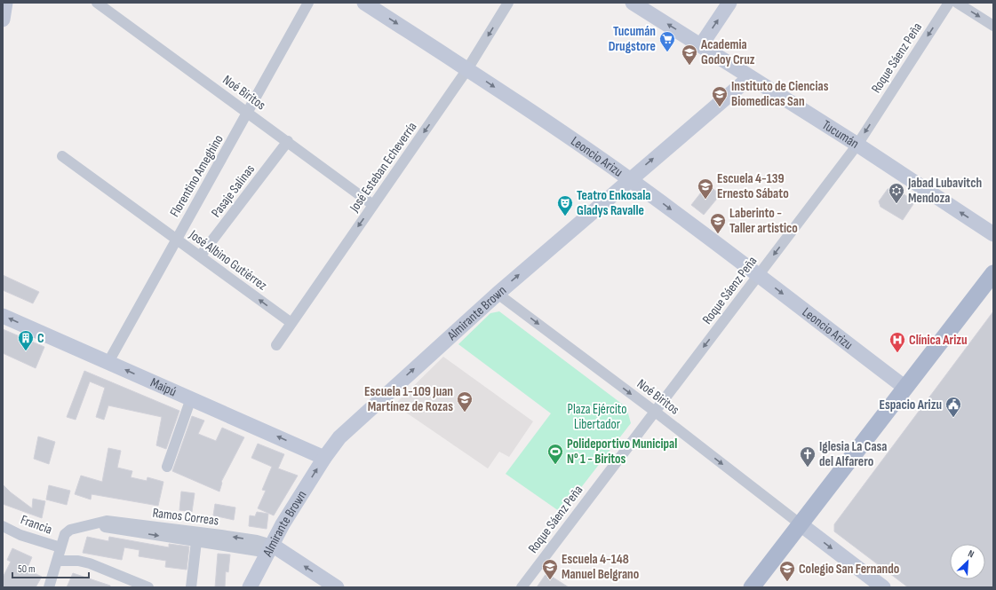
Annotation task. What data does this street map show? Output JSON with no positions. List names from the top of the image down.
{
  "streets": {
    "street": [
      "Roque Sáenz Peña",
      "Noé Biritos",
      "Tucumán",
      "Leoncio Arizu",
      "José Esteban Echeverría",
      "Florentino Ameghino",
      "Pasaje Salinas",
      "José Albino Gutiérrez",
      "Almirante Brown",
      "Maipú",
      "Ramos Correas",
      "Francia"
    ]
  },
  "crossings": [
    ["Roque Sáenz Peña", "Noé Biritos"],
    ["Roque Sáenz Peña", "Tucumán"],
    ["Roque Sáenz Peña", "Leoncio Arizu"],
    ["Noé Biritos", "José Esteban Echeverría"],
    ["Noé Biritos", "Florentino Ameghino"],
    ["Noé Biritos", "Pasaje Salinas"],
    ["Noé Biritos", "Almirante Brown"],
    ["Tucumán", "Almirante Brown"],
    ["Leoncio Arizu", "José Esteban Echeverría"],
    ["Leoncio Arizu", "Almirante Brown"],
    ["José Esteban Echeverría", "José Albino Gutiérrez"],
    ["Florentino Ameghino", "José Albino Gutiérrez"],
    ["Florentino Ameghino", "Maipú"],
    ["Pasaje Salinas", "José Albino Gutiérrez"],
    ["Almirante Brown", "Maipú"],
    ["Almirante Brown", "Ramos Correas"],
    ["Ramos Correas", "Francia"]
  ],
  "one_way": [
    "Roque Sáenz Peña",
    "Noé Biritos",
    "Tucumán",
    "Leoncio Arizu",
    "José Esteban Echeverría",
    "José Albino Gutiérrez",
    "Almirante Brown",
    "Maipú"
  ],
  "parks": ["Plaza Ejército Libertador"],
  "places": {
    "supermarket": ["Tucumán Drugstore"],
    "school or university": [
      "Academia Godoy Cruz",
      "Instituto de Ciencias Biomedicas San",
      "Escuela 4-139 Ernesto Sábato",
      "Laberinto - Taller artistico",
      "Escuela 1-109 Juan Martínez de Rozas",
      "Escuela 4-148 Manuel Belgrano",
      "Colegio San Fernando"
    ],
    "synagogue": ["Jabad Lubavitch Mendoza"],
    "theatre": ["Teatro Enkosala Gladys Ravalle"],
    "building": ["C"],
    "hospital": ["Clínica Arizu"],
    "public building": ["Espacio Arizu"],
    "sports": ["Polideportivo Municipal N° 1 - Biritos"],
    "church": ["Iglesia La Casa del Alfarero"]
  },
  "scale_bar": "50 m",
  "north": "top right"
}
